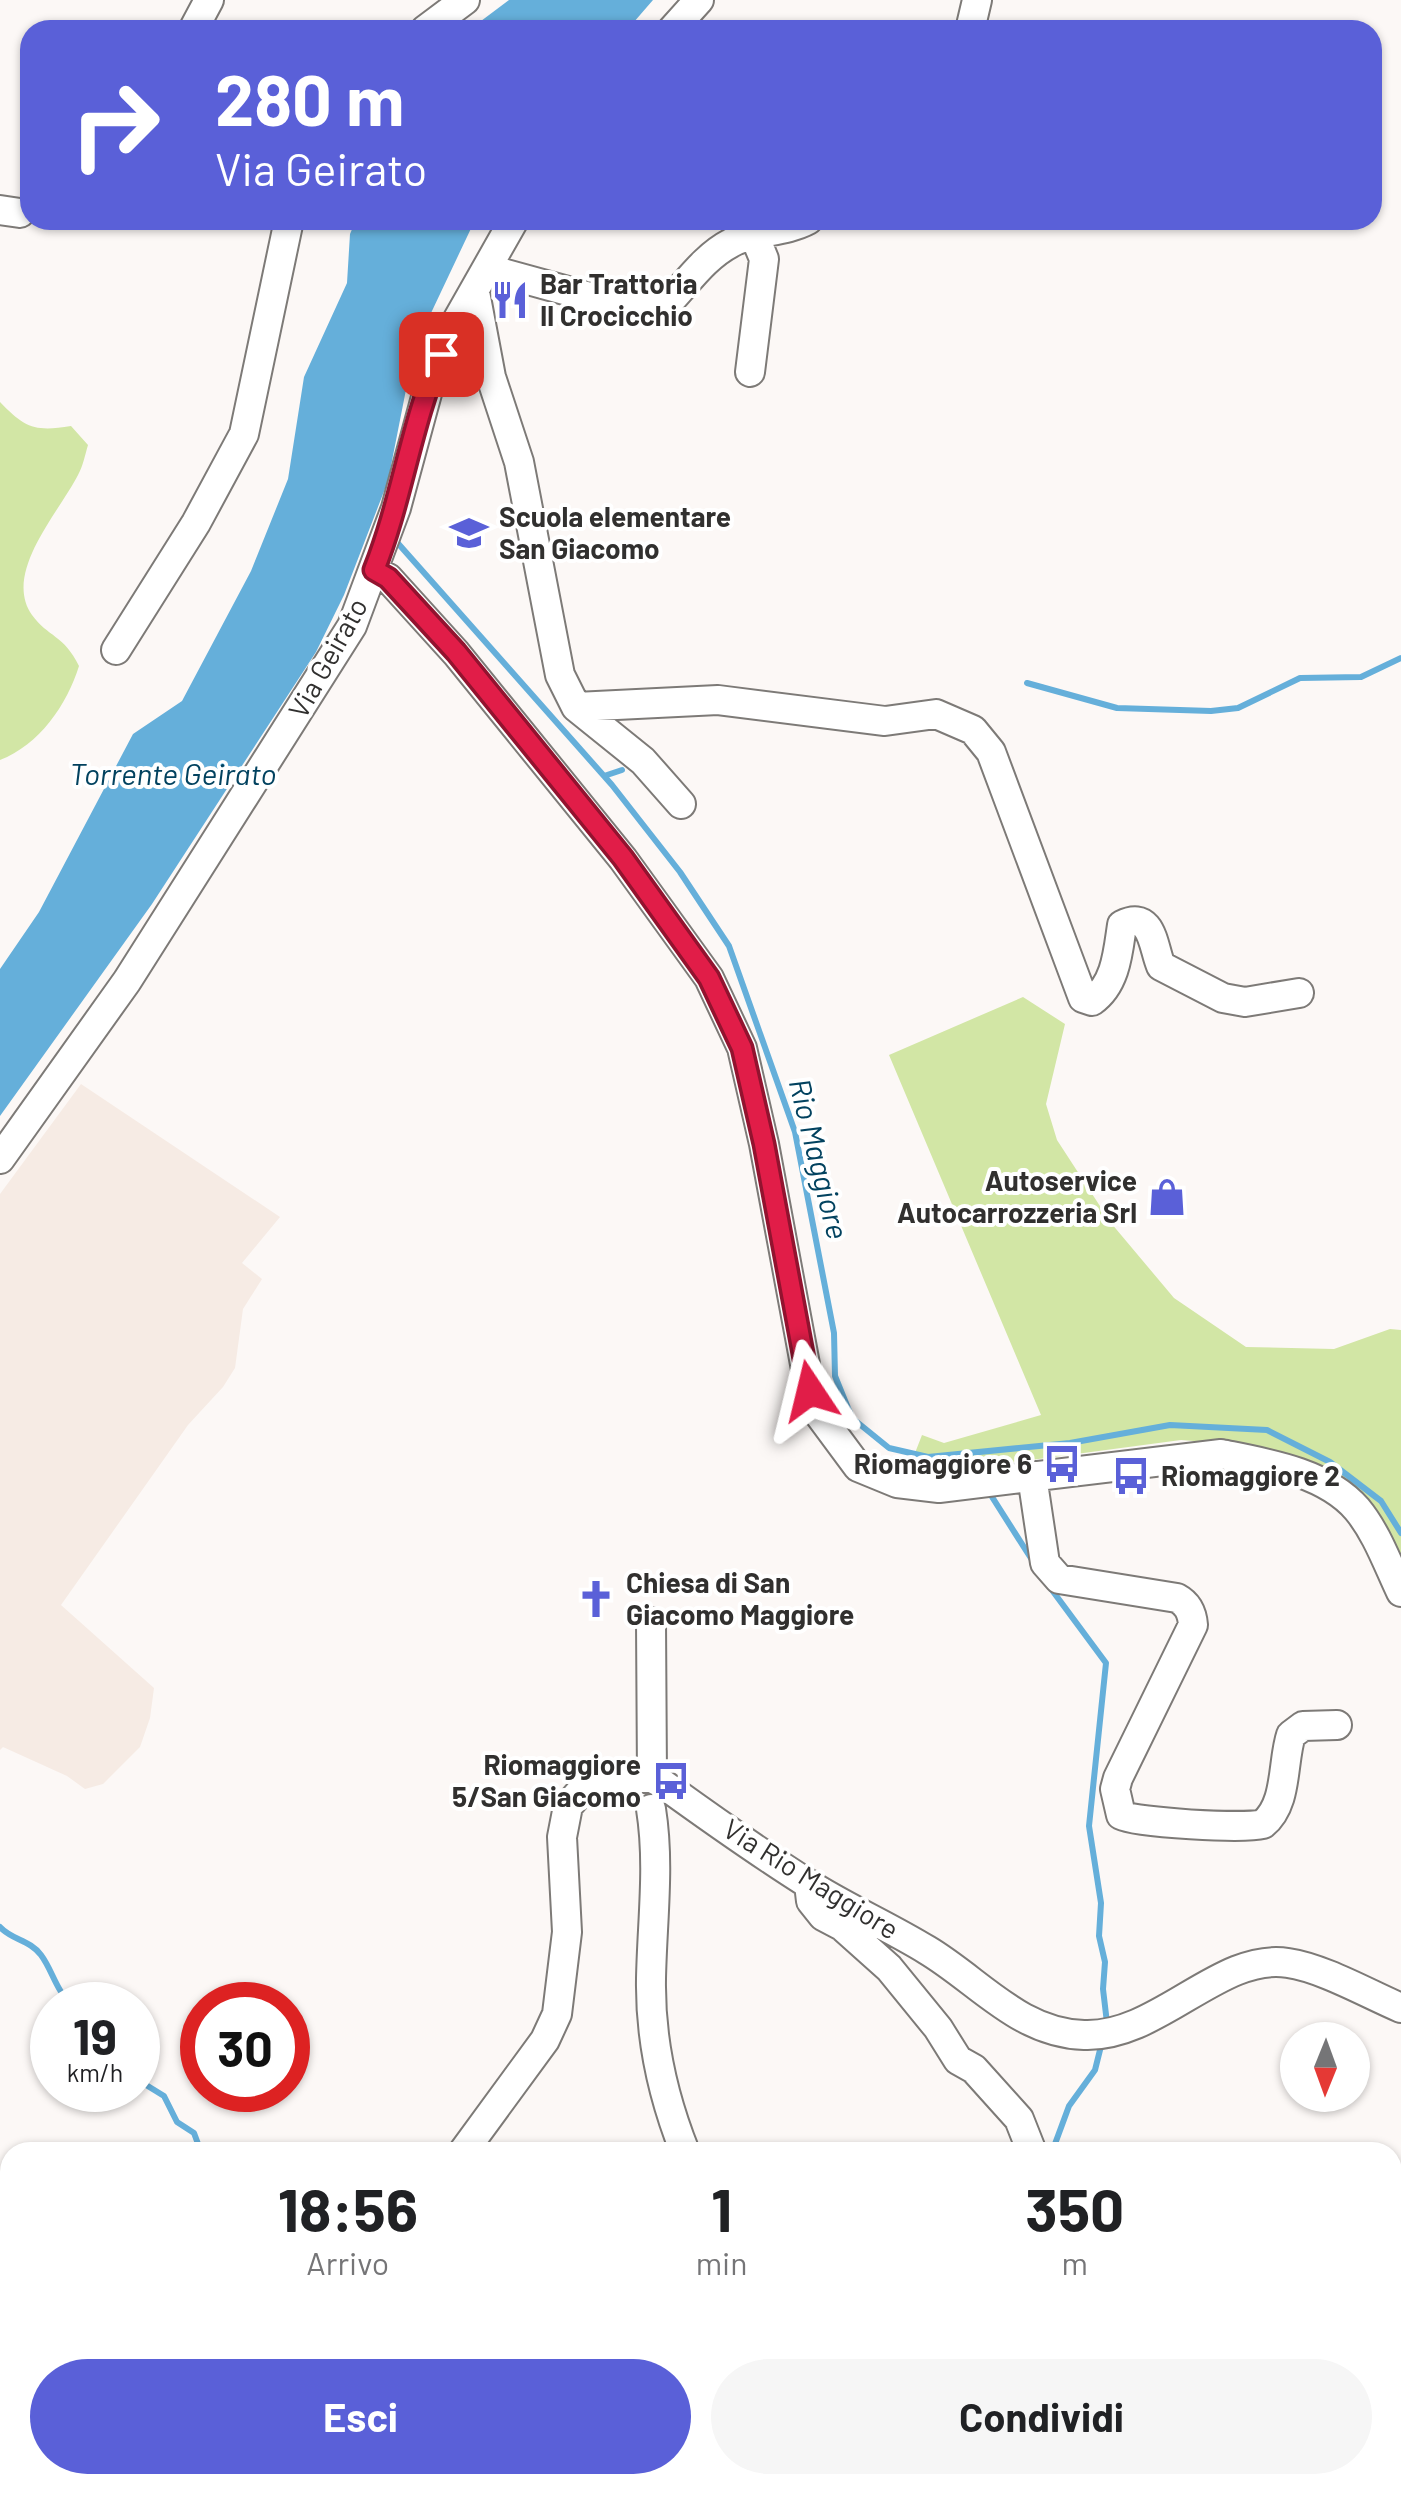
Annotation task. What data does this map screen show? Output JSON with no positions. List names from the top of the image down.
{
  "streets": {
    "street": ["Via Geirato", "Via Rio Maggiore"]
  },
  "water": ["Torrente Geirato", "Rio Maggiore"],
  "places": {
    "restaurant": ["Bar Trattoria Il Crocicchio"],
    "school or university": ["Scuola elementare San Giacomo"],
    "shop": ["Autoservice Autocarrozzeria Srl"],
    "bus stop": ["Riomaggiore 6", "Riomaggiore 2", "Riomaggiore 5/San Giacomo"],
    "church": ["Chiesa di San Giacomo Maggiore"]
  },
  "north": "bottom",
  "page": {
    "turn": ["280 m", "Via Geirato"],
    "speed": "19 km/h",
    "limit": "30",
    "eta": [
      "18:56",
      "Arrivo",
      "1",
      "min",
      "350",
      "m"
    ],
    "buttons": ["Esci", "Condividi"]
  }
}
